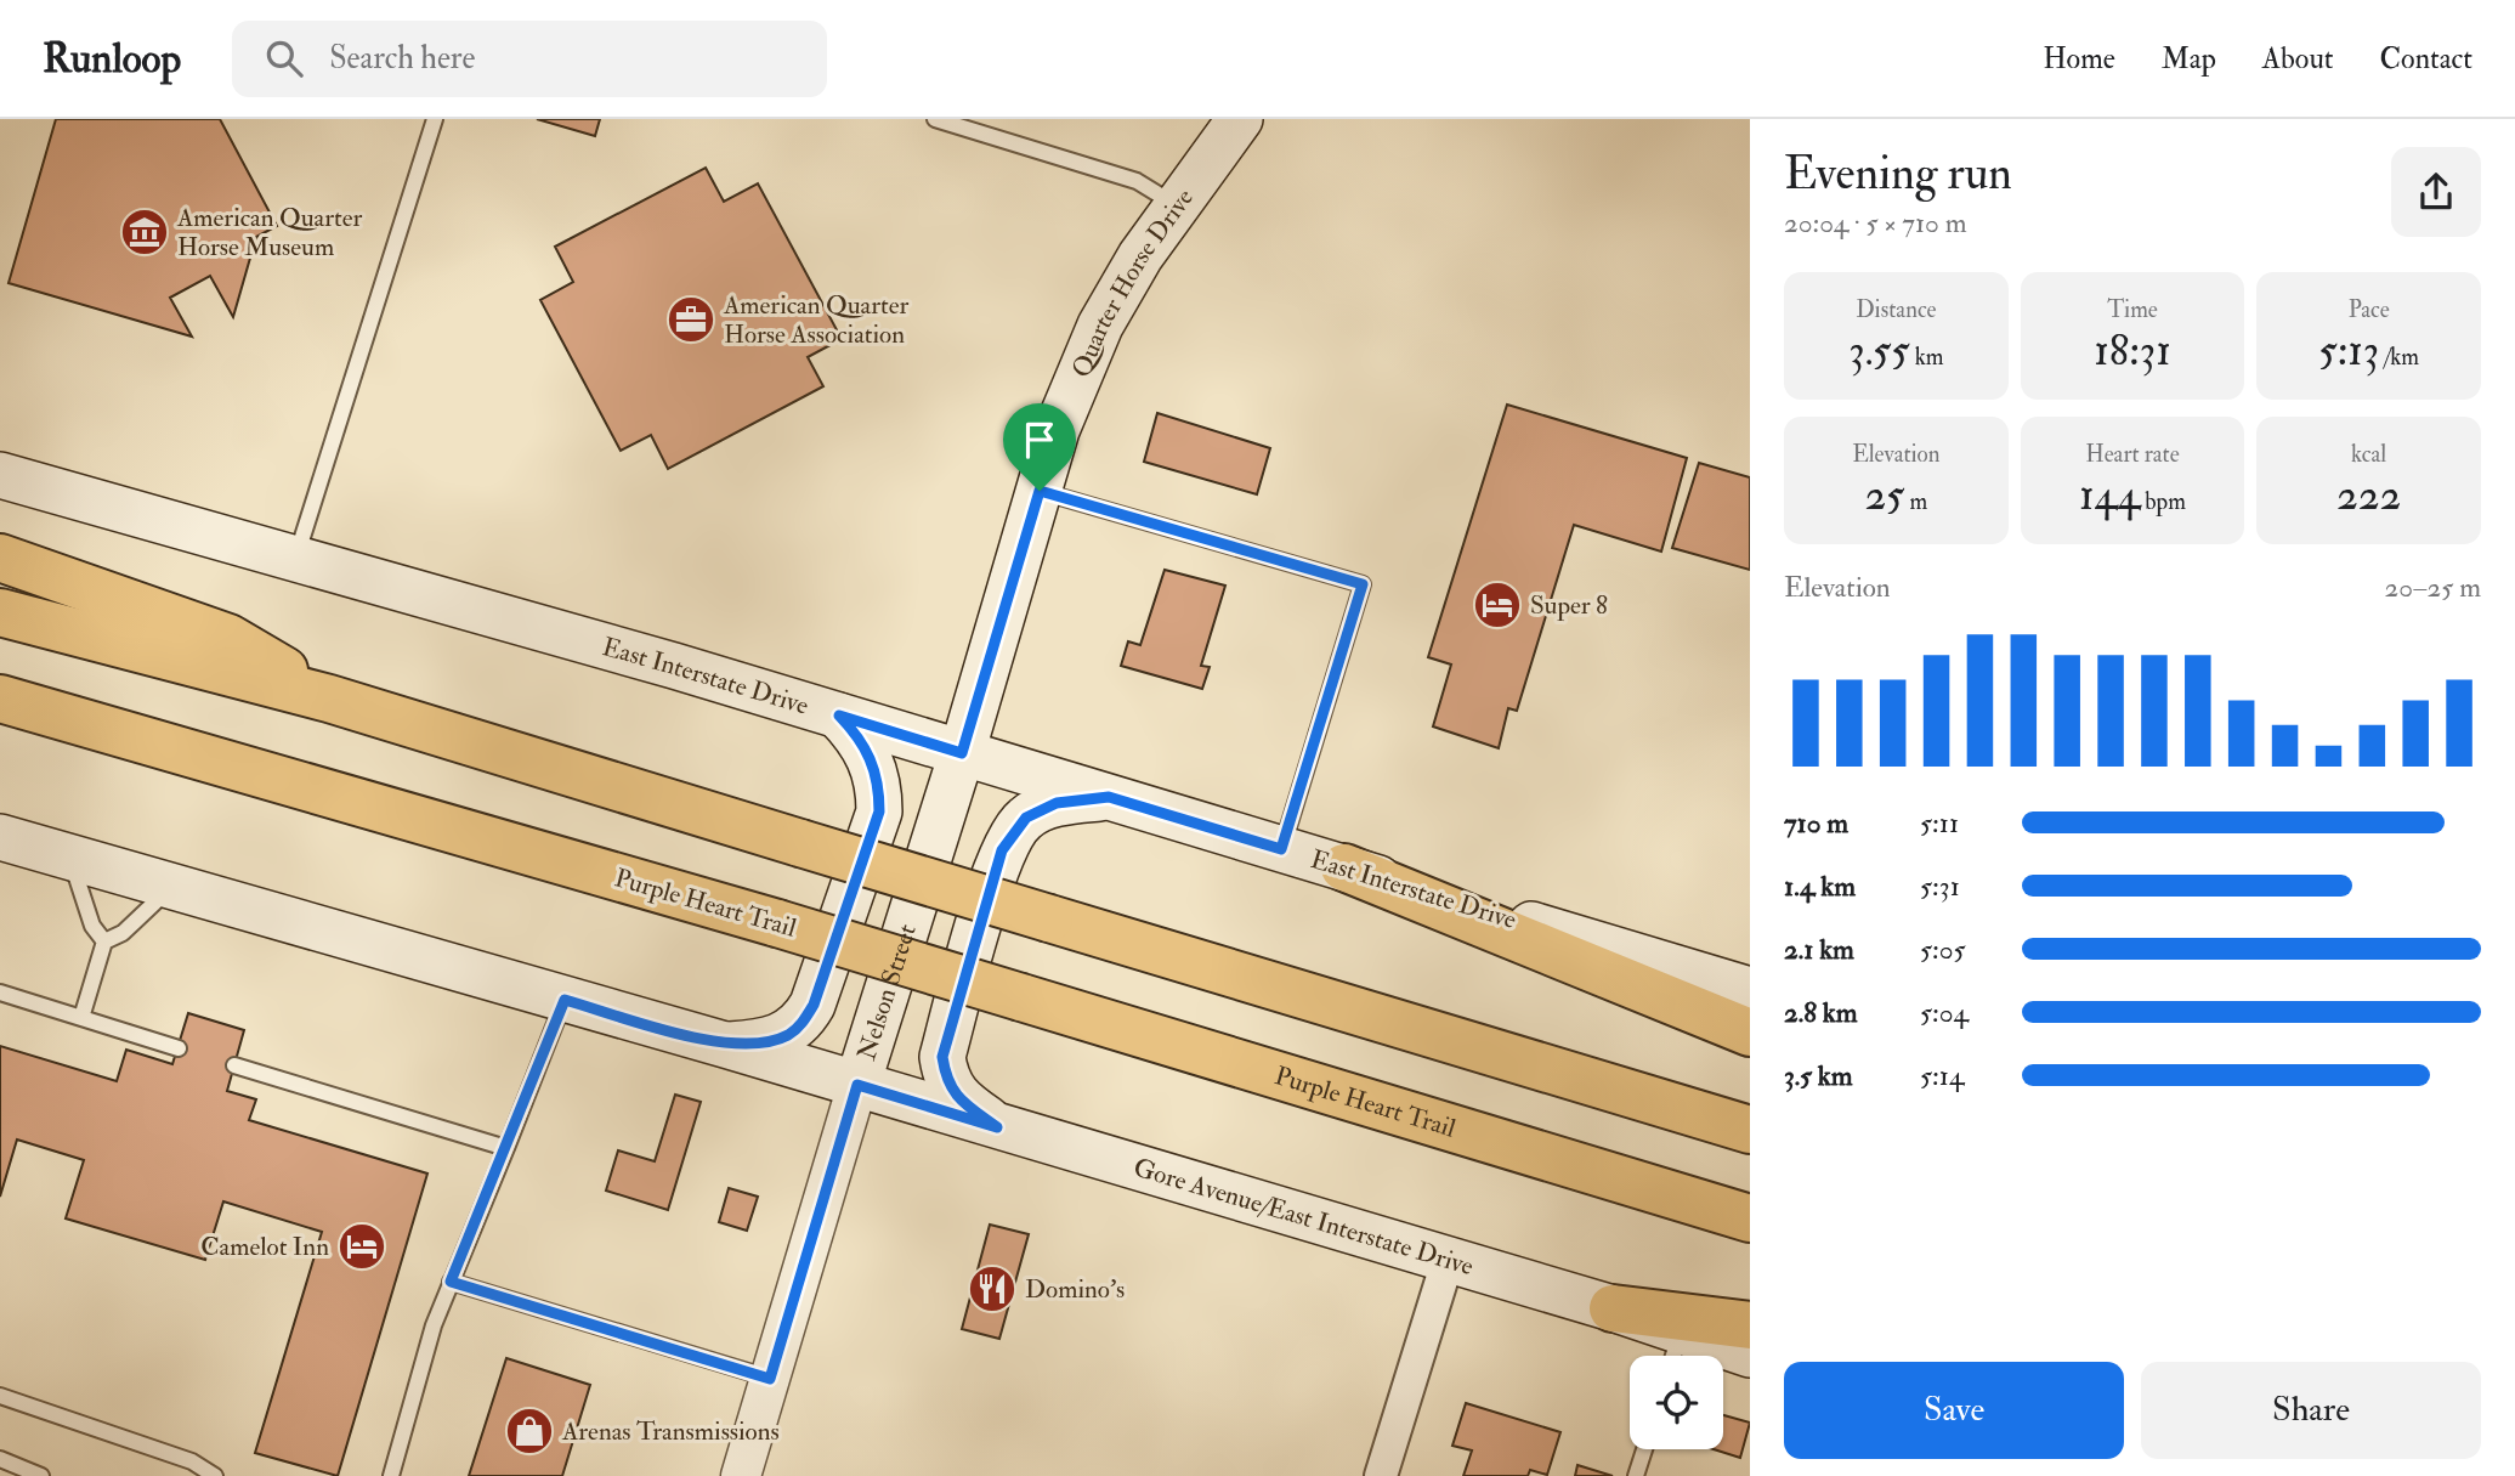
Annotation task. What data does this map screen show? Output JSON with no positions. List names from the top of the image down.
{
  "streets": {
    "highway": ["Purple Heart Trail"],
    "main road": [
      "Quarter Horse Drive",
      "East Interstate Drive",
      "Nelson Street",
      "Gore Avenue/East Interstate Drive"
    ]
  },
  "crossings": [
    ["Quarter Horse Drive", "East Interstate Drive"],
    ["Quarter Horse Drive", "Nelson Street"],
    ["East Interstate Drive", "Nelson Street"],
    ["Nelson Street", "Gore Avenue/East Interstate Drive"]
  ],
  "places": {
    "museum": ["American Quarter Horse Museum"],
    "office": ["American Quarter Horse Association"],
    "hotel": ["Super 8", "Camelot Inn"],
    "restaurant": ["Domino's"],
    "shop": ["Arenas Transmissions"]
  },
  "page": {
    "header": "Runloop",
    "search": "Search here",
    "nav": [
      "Home",
      "Map",
      "About",
      "Contact"
    ],
    "heading": ["Evening run", "20:04 · 5 × 710 m"],
    "stats": [
      ["Distance", "3.55 km"],
      ["Time", "18:31"],
      ["Pace", "5:13 /km"],
      ["Elevation", "25 m"],
      ["Heart rate", "144 bpm"],
      ["kcal", "222"]
    ],
    "chart": ["Elevation", "20–25 m"],
    "list": [
      {
        "name": "710 m",
        "note": "5:11"
      },
      {
        "name": "1.4 km",
        "note": "5:31"
      },
      {
        "name": "2.1 km",
        "note": "5:05"
      },
      {
        "name": "2.8 km",
        "note": "5:04"
      },
      {
        "name": "3.5 km",
        "note": "5:14"
      }
    ],
    "buttons": ["Save", "Share"]
  }
}
